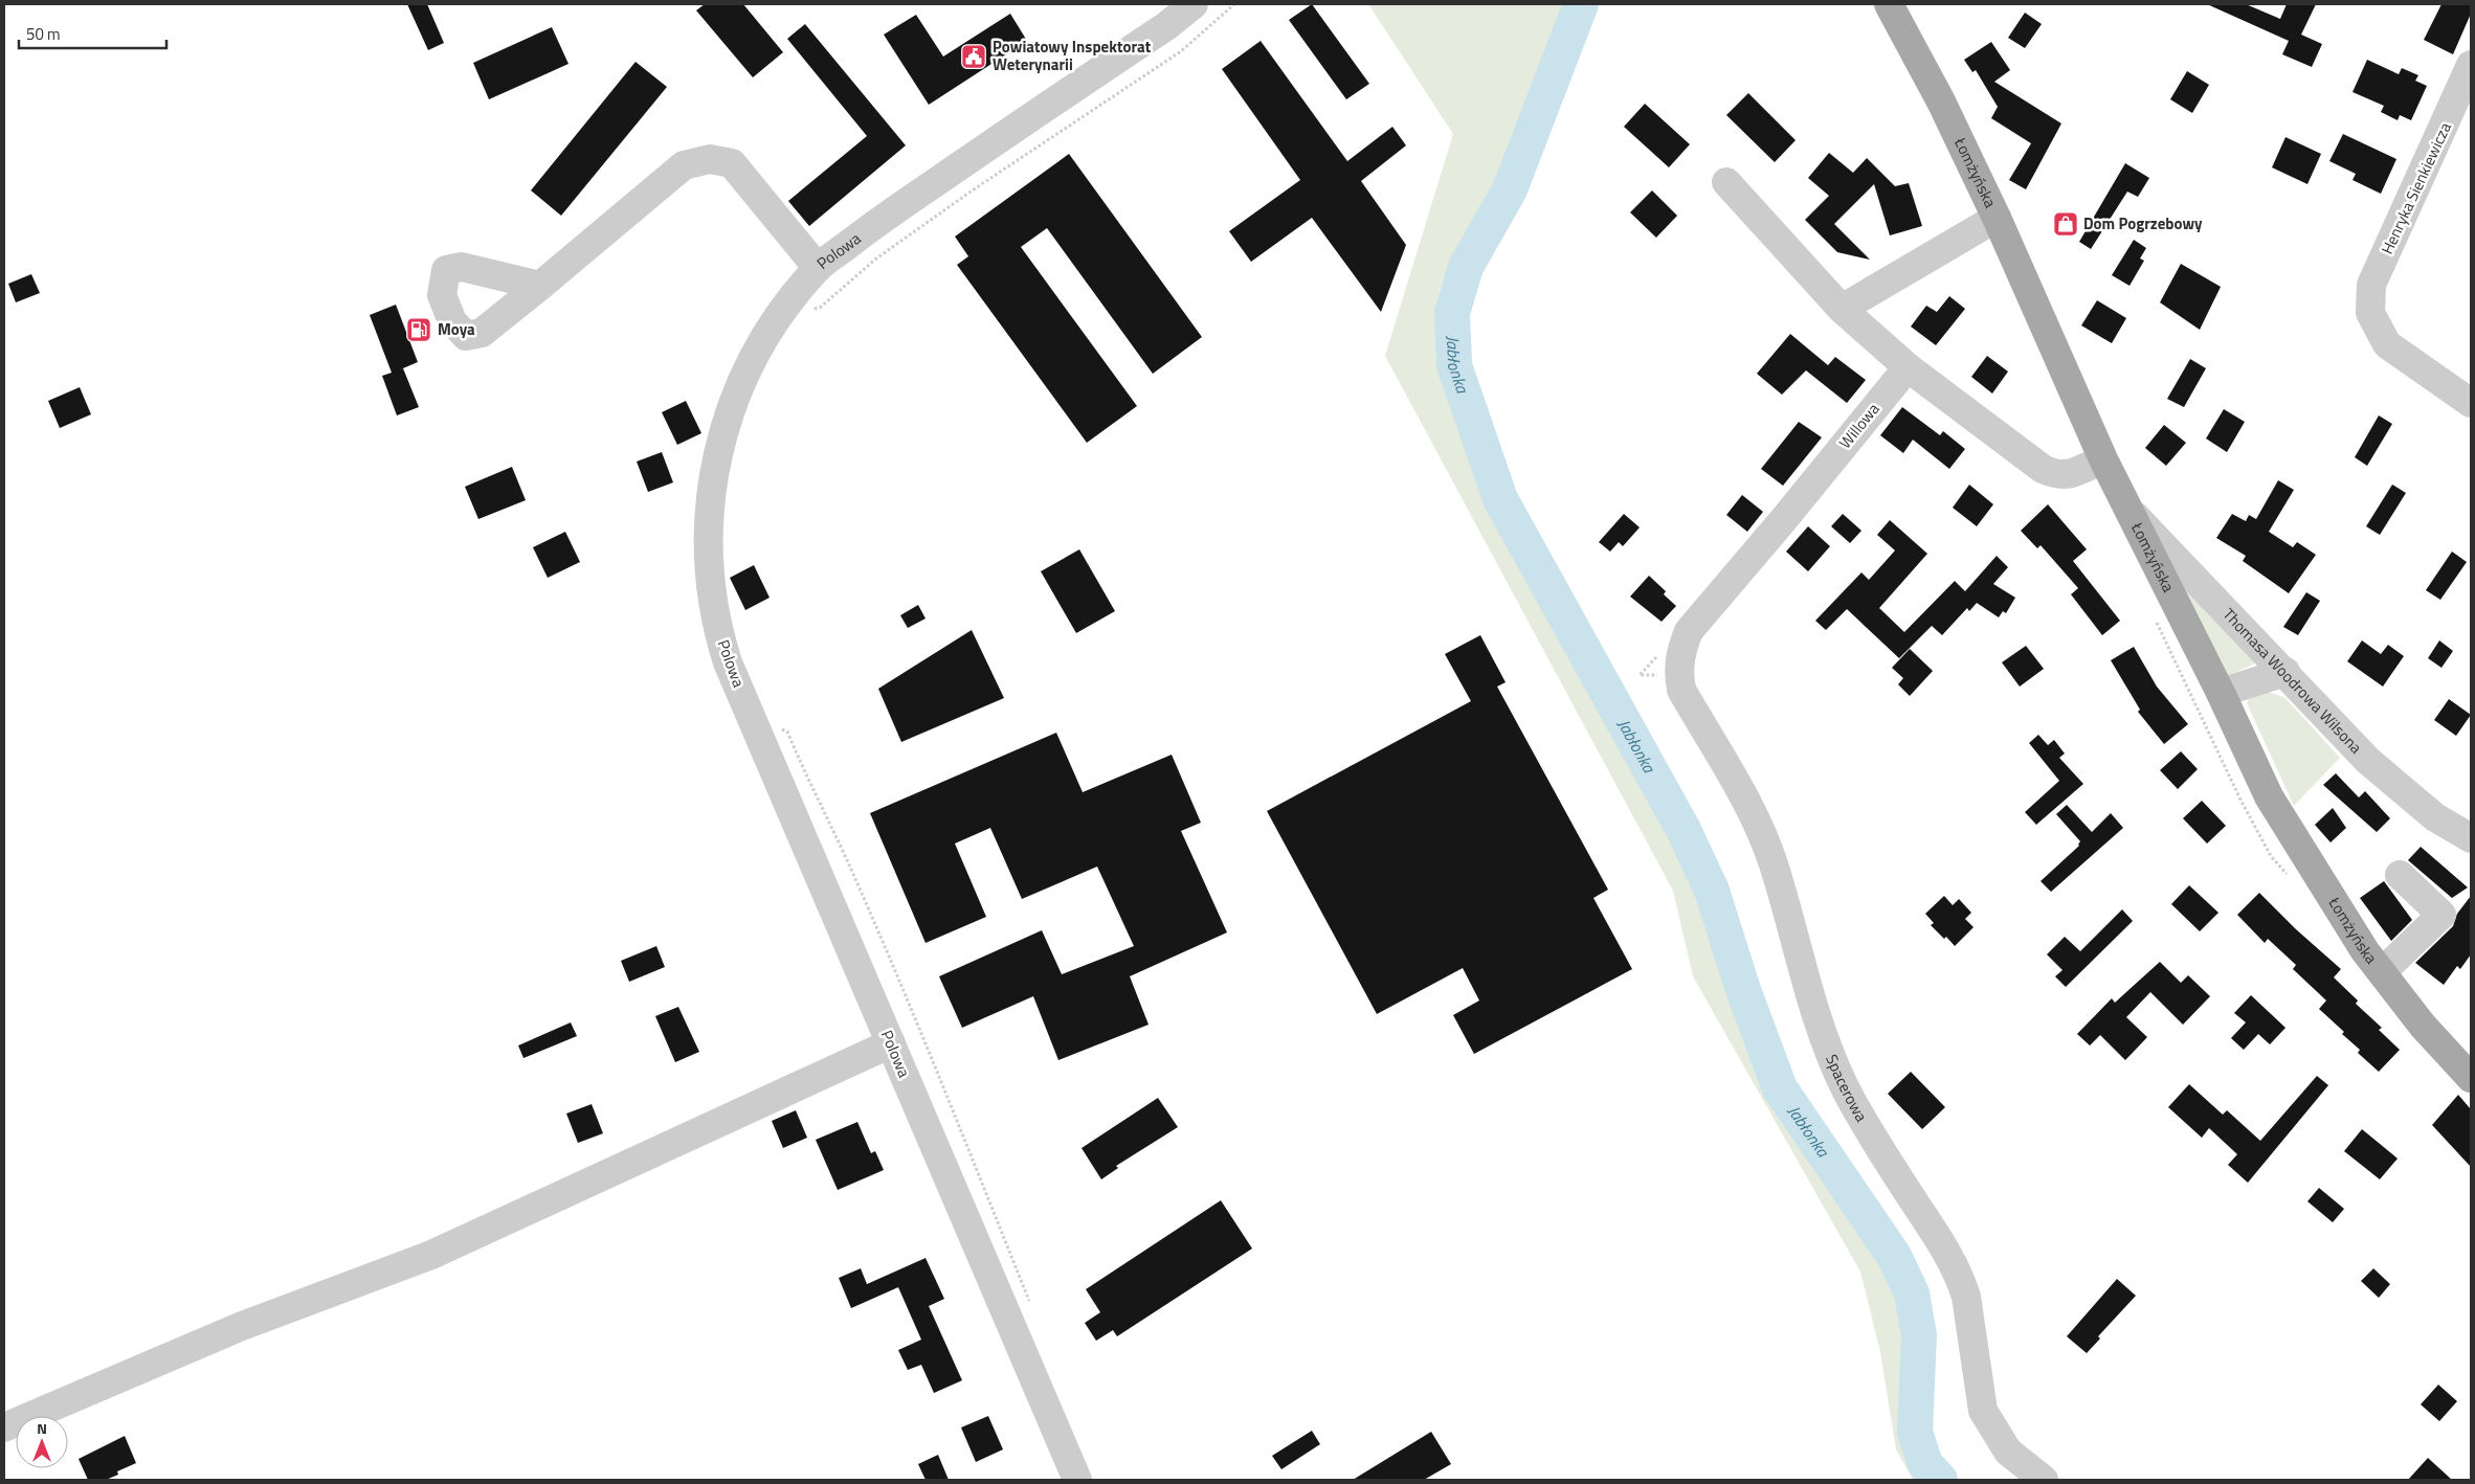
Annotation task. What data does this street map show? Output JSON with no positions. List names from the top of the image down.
{
  "streets": {
    "main road": ["Łomżyńska"],
    "street": [
      "Henryka Sienkiewicza",
      "Polowa",
      "Willowa",
      "Thomasa Woodrowa Wilsona",
      "Spacerowa"
    ]
  },
  "crossings": [
    ["Łomżyńska", "Thomasa Woodrowa Wilsona"],
    ["Willowa", "Spacerowa"]
  ],
  "water": ["Jabłonka"],
  "places": {
    "public building": ["Powiatowy Inspektorat Weterynarii"],
    "shop": ["Dom Pogrzebowy"],
    "fuel station": ["Moya"]
  },
  "scale_bar": "50 m",
  "north": "top"
}
